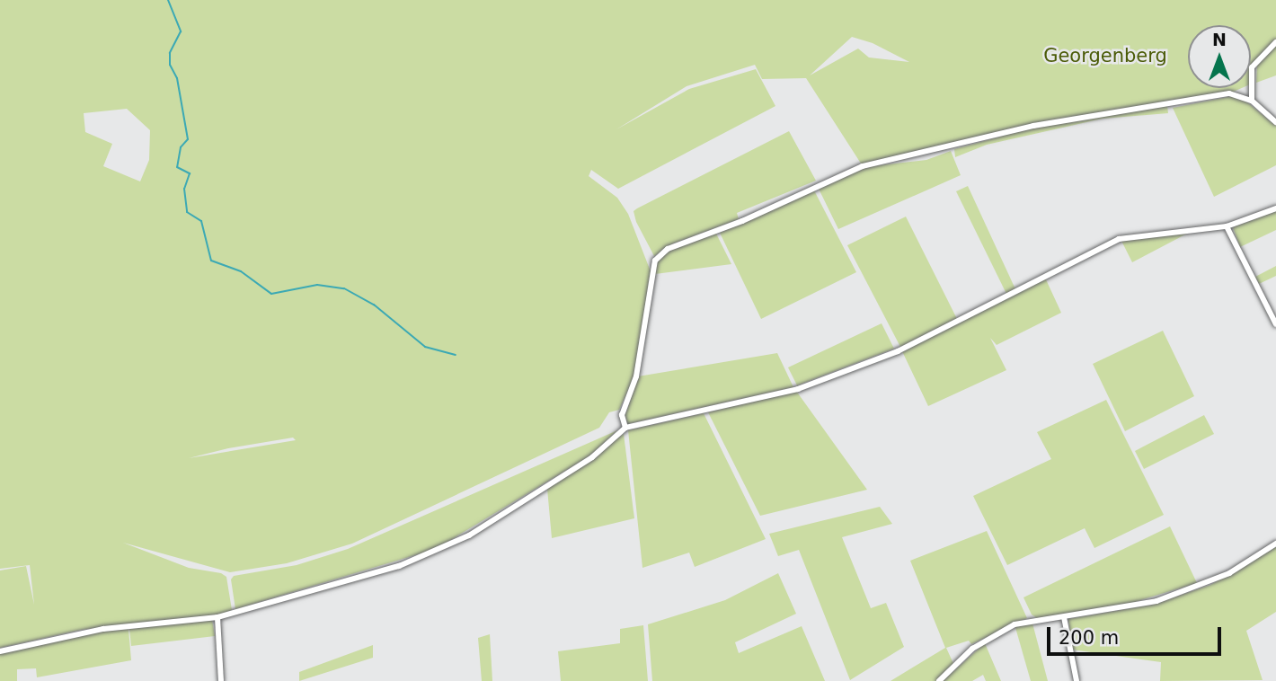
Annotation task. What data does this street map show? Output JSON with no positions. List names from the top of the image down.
{
  "parks": ["Georgenberg"],
  "scale_bar": "200 m",
  "north": "top"
}
